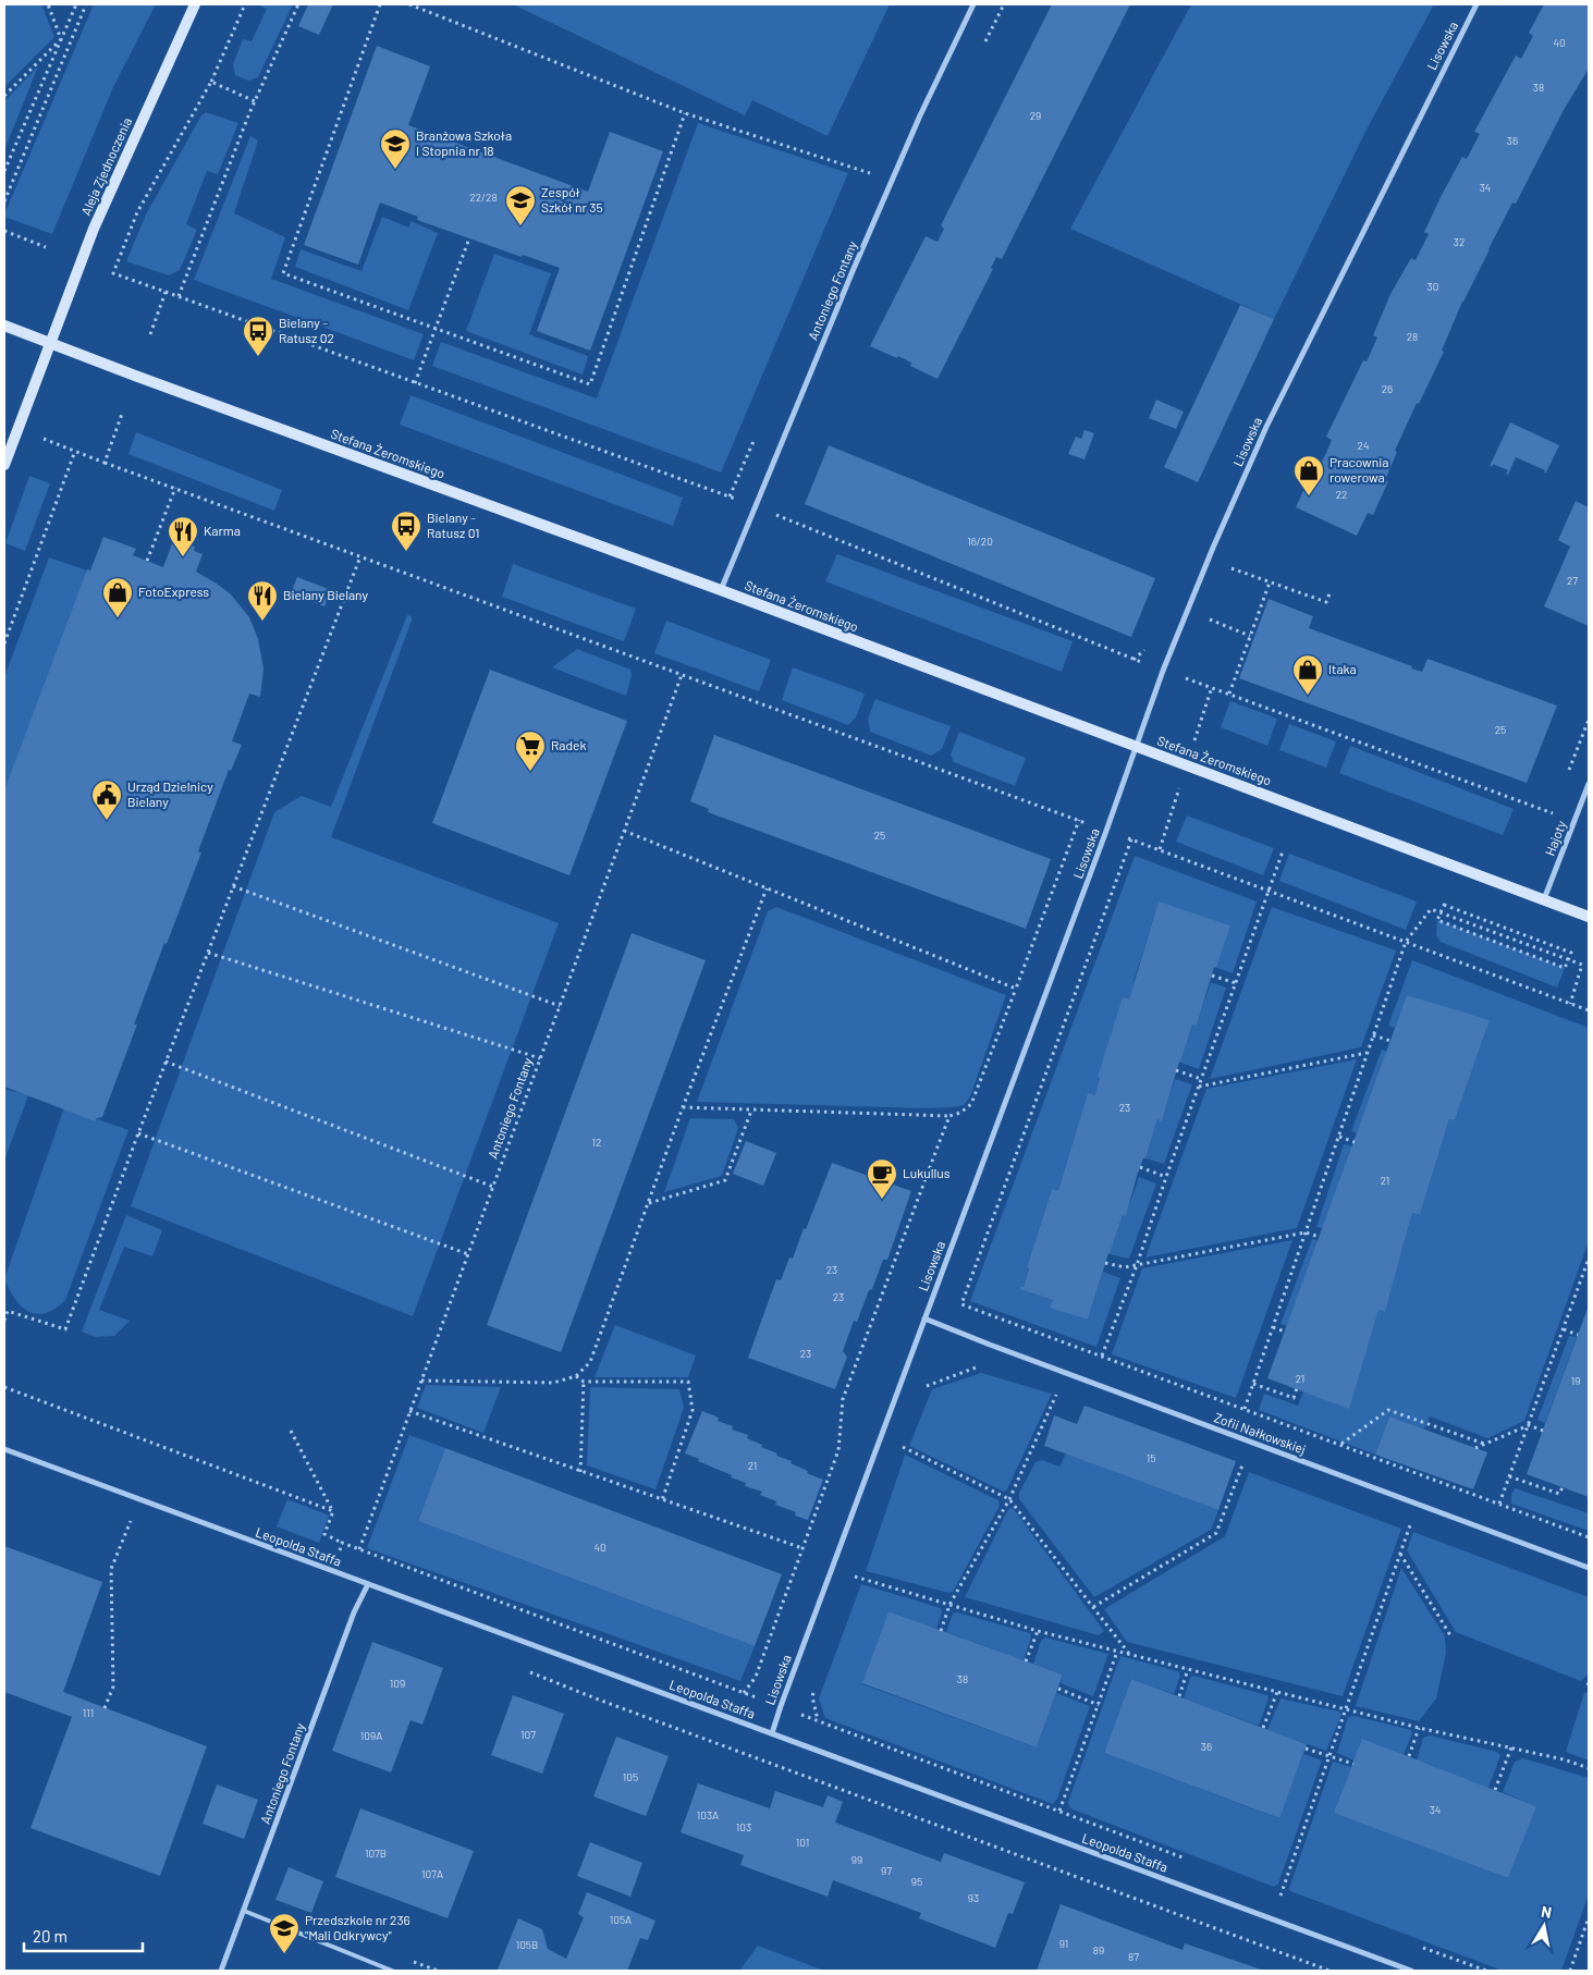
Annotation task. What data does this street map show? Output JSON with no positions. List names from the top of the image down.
{
  "streets": {
    "main road": ["Aleja Zjednoczenia", "Stefana Żeromskiego"],
    "street": [
      "Lisowska",
      "Antoniego Fontany",
      "Hajoty",
      "Zofii Nałkowskiej",
      "Leopolda Staffa"
    ]
  },
  "crossings": [
    ["Lisowska", "Stefana Żeromskiego"],
    ["Lisowska", "Zofii Nałkowskiej"],
    ["Lisowska", "Leopolda Staffa"],
    ["Aleja Zjednoczenia", "Stefana Żeromskiego"],
    ["Antoniego Fontany", "Stefana Żeromskiego"],
    ["Antoniego Fontany", "Leopolda Staffa"],
    ["Stefana Żeromskiego", "Hajoty"]
  ],
  "places": {
    "school or university": ["Branżowa Szkoła I Stopnia nr 18", "Zespół Szkół nr 35", "Przedszkole nr 236 \"Mali Odkrywcy\""],
    "bus stop": ["Bielany - Ratusz 02", "Bielany - Ratusz 01"],
    "shop": ["Pracownia rowerowa", "FotoExpress", "Itaka"],
    "restaurant": ["Karma", "Bielany Bielany"],
    "supermarket": ["Radek"],
    "public building": ["Urząd Dzielnicy Bielany"],
    "cafe": ["Lukullus"]
  },
  "house_numbers": [
    "40",
    "38",
    "29",
    "36",
    "34",
    "22/28",
    "32",
    "30",
    "28",
    "26",
    "24",
    "22",
    "16/20",
    "27",
    "25",
    "25",
    "23",
    "12",
    "21",
    "23",
    "23",
    "23",
    "21",
    "19",
    "15",
    "21",
    "40",
    "38",
    "109",
    "111",
    "107",
    "109A",
    "36",
    "105",
    "34",
    "103A",
    "103",
    "101",
    "107B",
    "99",
    "97",
    "107A",
    "95",
    "93",
    "105A",
    "91",
    "105B",
    "89",
    "87"
  ],
  "scale_bar": "20 m",
  "north": "top"
}
